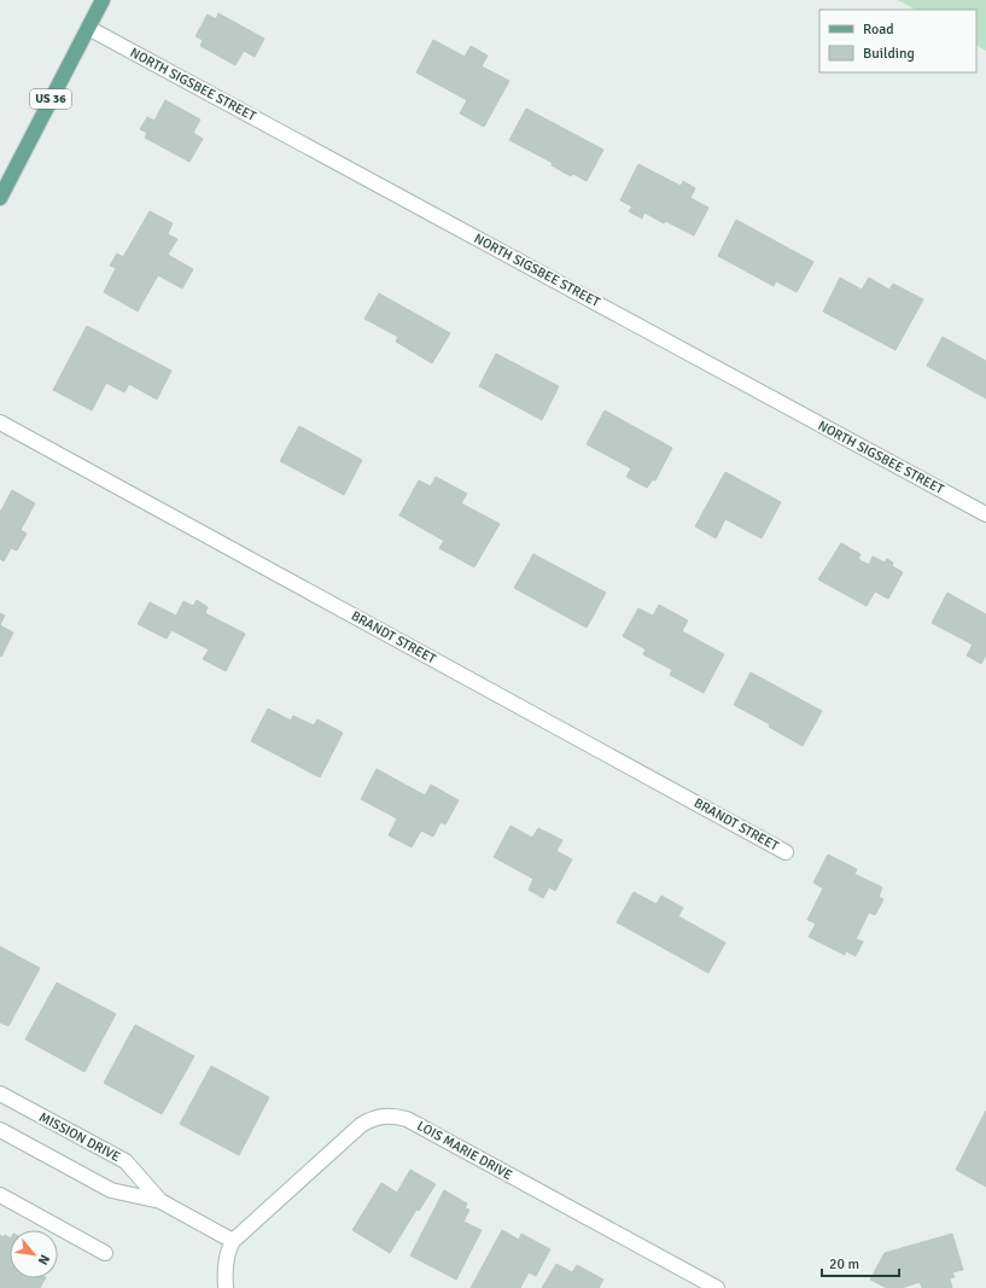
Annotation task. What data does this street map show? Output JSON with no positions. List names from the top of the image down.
{
  "streets": {
    "main road": ["US 36"],
    "street": [
      "NORTH SIGSBEE STREET",
      "BRANDT STREET",
      "MISSION DRIVE",
      "LOIS MARIE DRIVE"
    ]
  },
  "crossings": [
    ["NORTH SIGSBEE STREET", "US 36"],
    ["MISSION DRIVE", "LOIS MARIE DRIVE"]
  ],
  "legend": ["Road", "Building"],
  "scale_bar": "20 m",
  "north": "bottom right"
}
